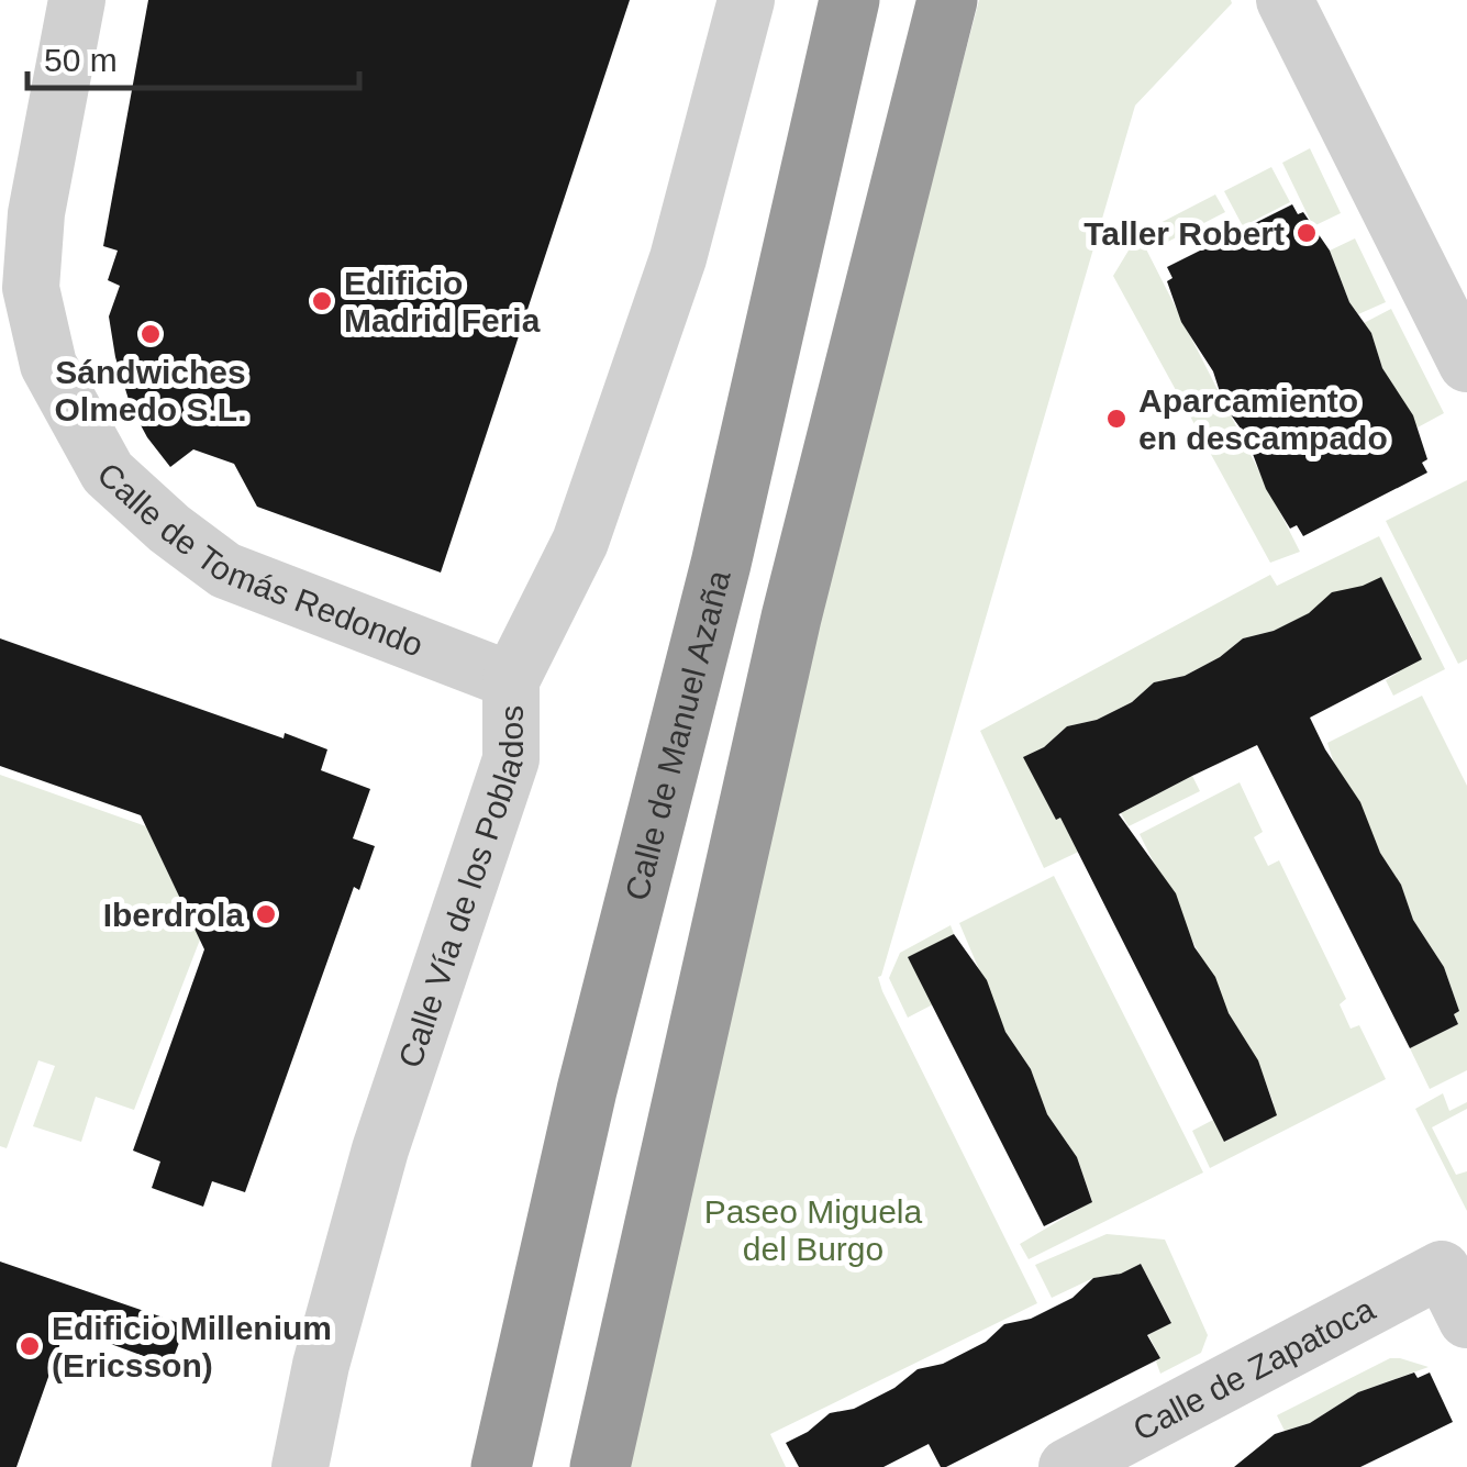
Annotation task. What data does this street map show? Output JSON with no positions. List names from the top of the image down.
{
  "streets": {
    "highway": ["Calle de Manuel Azaña"],
    "street": ["Calle de Tomás Redondo", "Calle Vía de los Poblados", "Calle de Zapatoca"]
  },
  "crossings": [
    ["Calle de Tomás Redondo", "Calle Vía de los Poblados"]
  ],
  "parks": ["Paseo Miguela del Burgo"],
  "places": [
    "Taller Robert",
    "Edificio Madrid Feria",
    "Sándwiches Olmedo S.L.",
    "Aparcamiento en descampado",
    "Iberdrola",
    "Edificio Millenium (Ericsson)"
  ],
  "scale_bar": "50 m"
}
